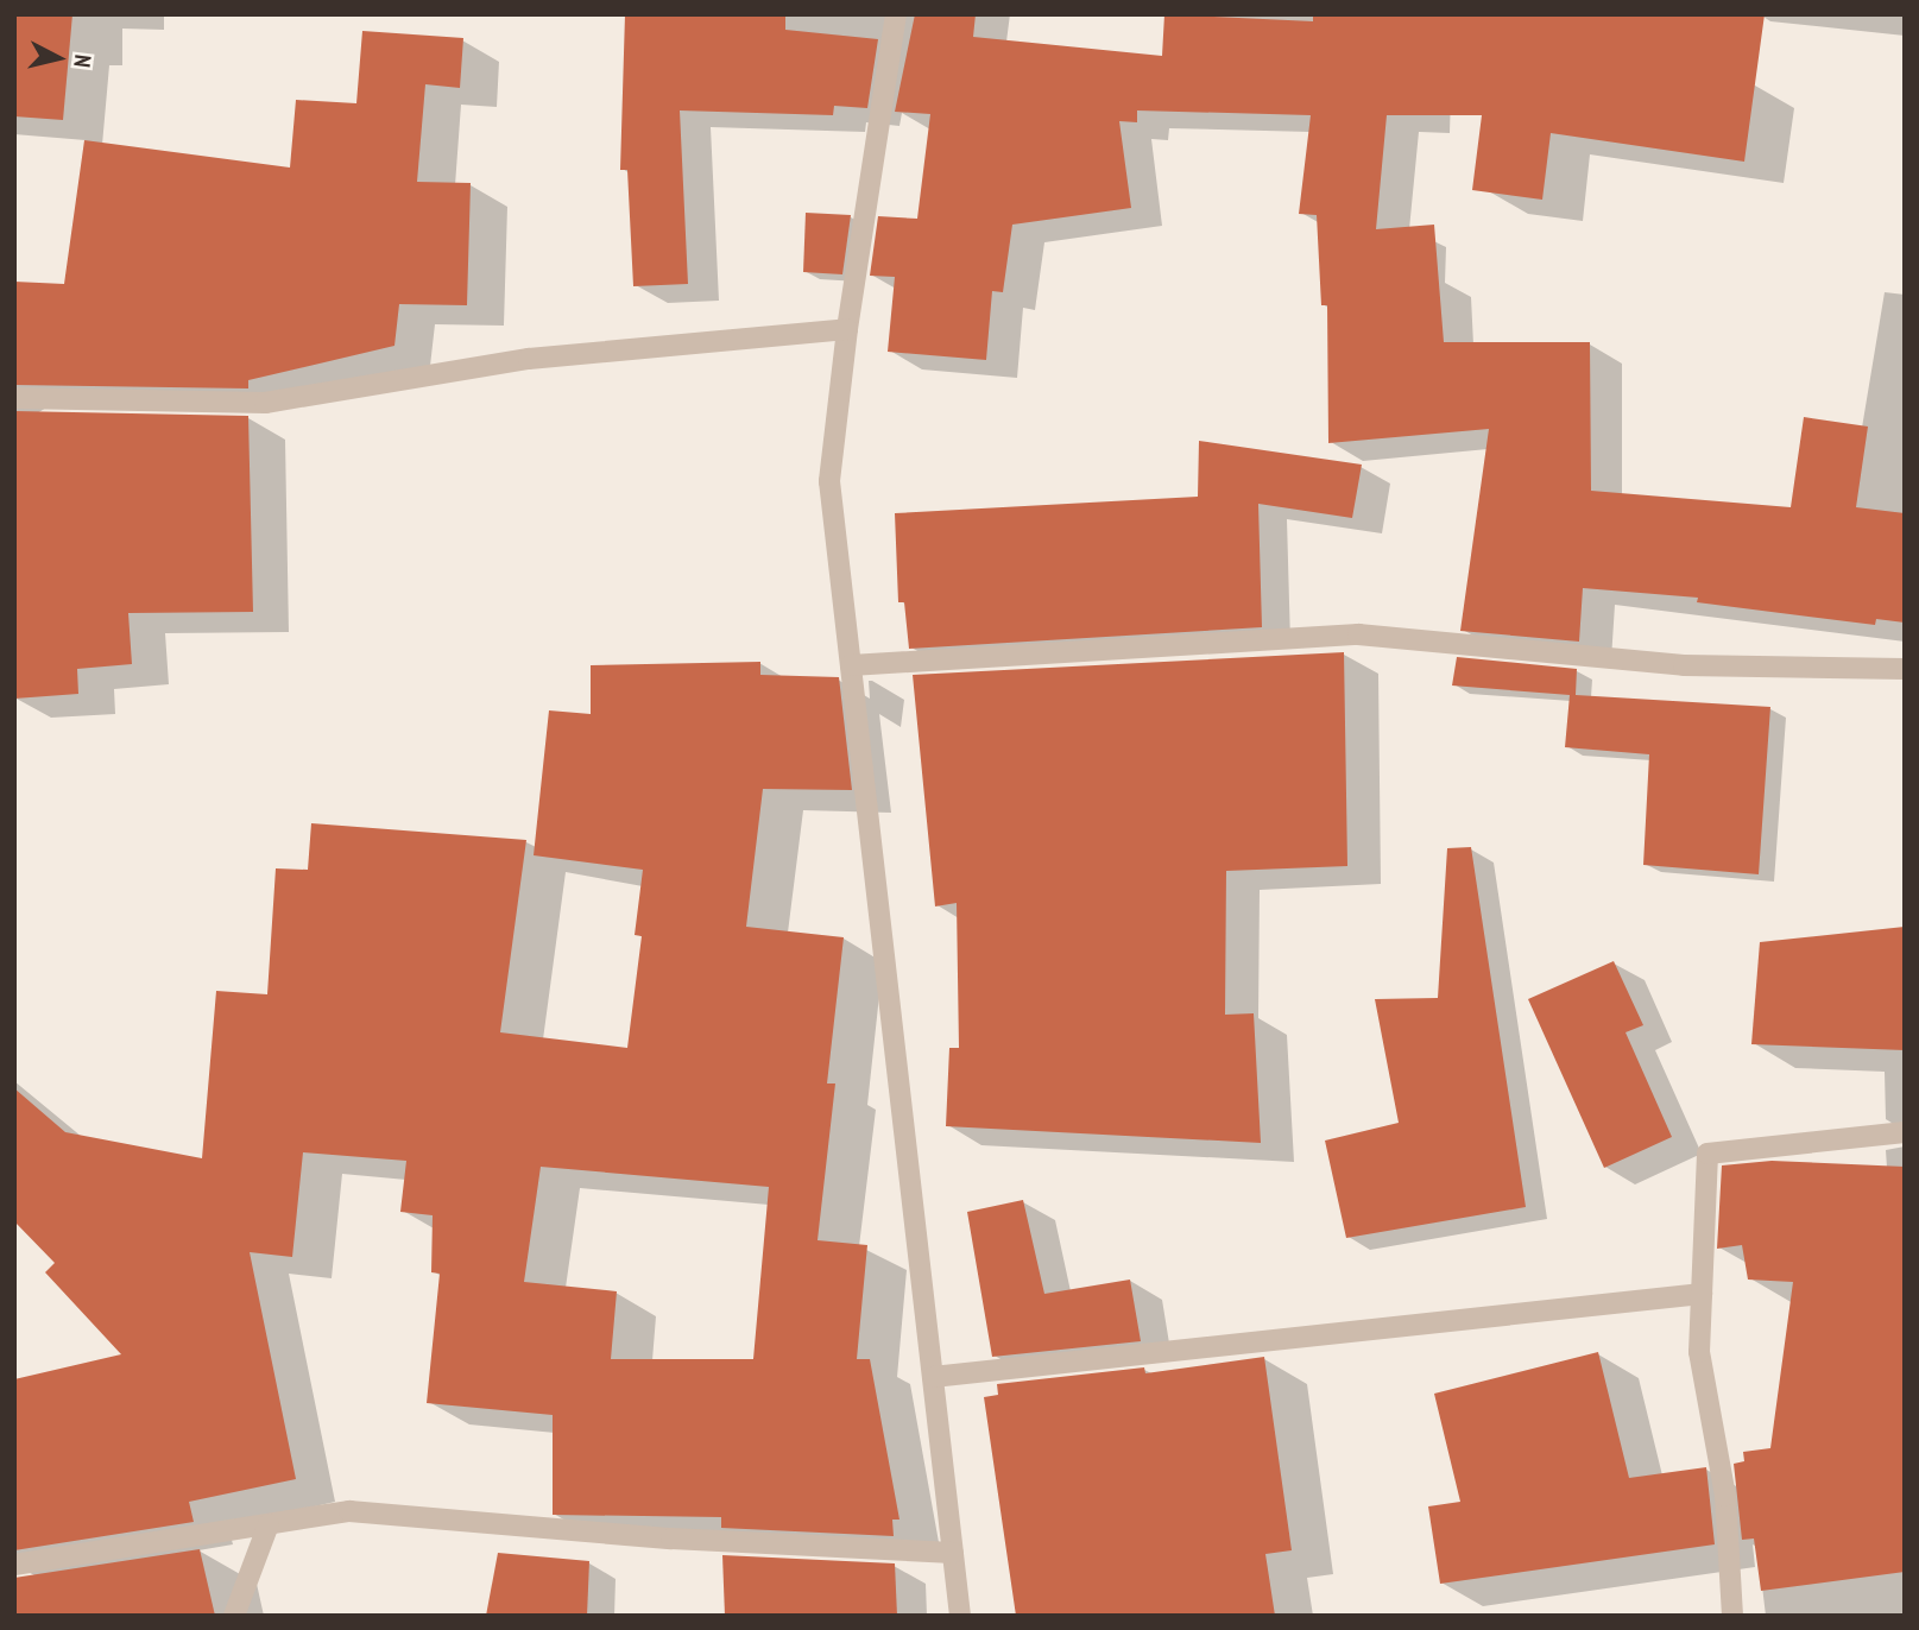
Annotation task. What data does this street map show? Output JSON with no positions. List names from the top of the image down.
{
  "north": "right"
}
